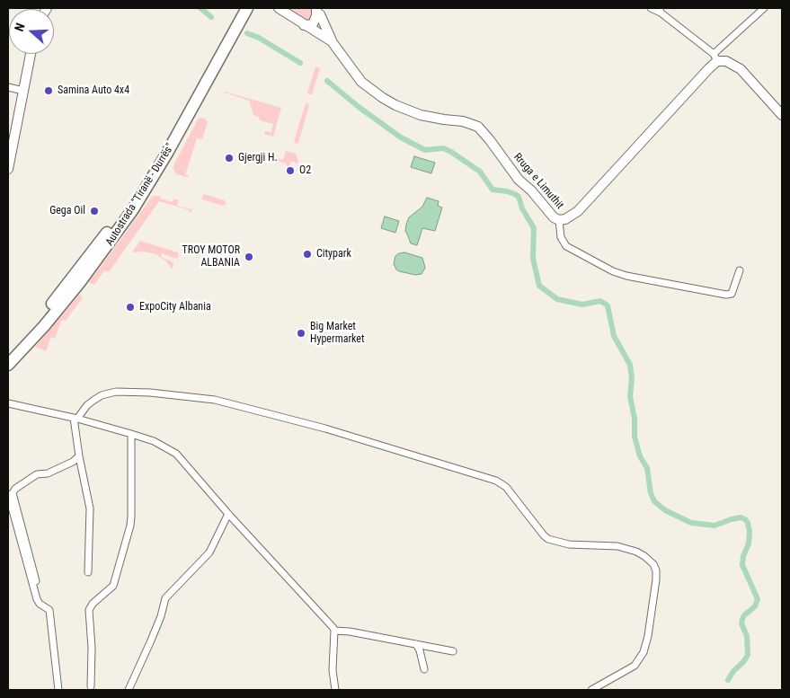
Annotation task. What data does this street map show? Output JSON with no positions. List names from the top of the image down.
{
  "streets": {
    "highway": ["Autostrada \"Tiranë - Durrës\""],
    "street": ["Rruga e Limuthit"]
  },
  "places": [
    "Samina Auto 4x4",
    "Gjergji H.",
    "O2",
    "Gega Oil",
    "Citypark",
    "TROY MOTOR ALBANIA",
    "ExpoCity Albania",
    "Big Market Hypermarket"
  ],
  "north": "left"
}
